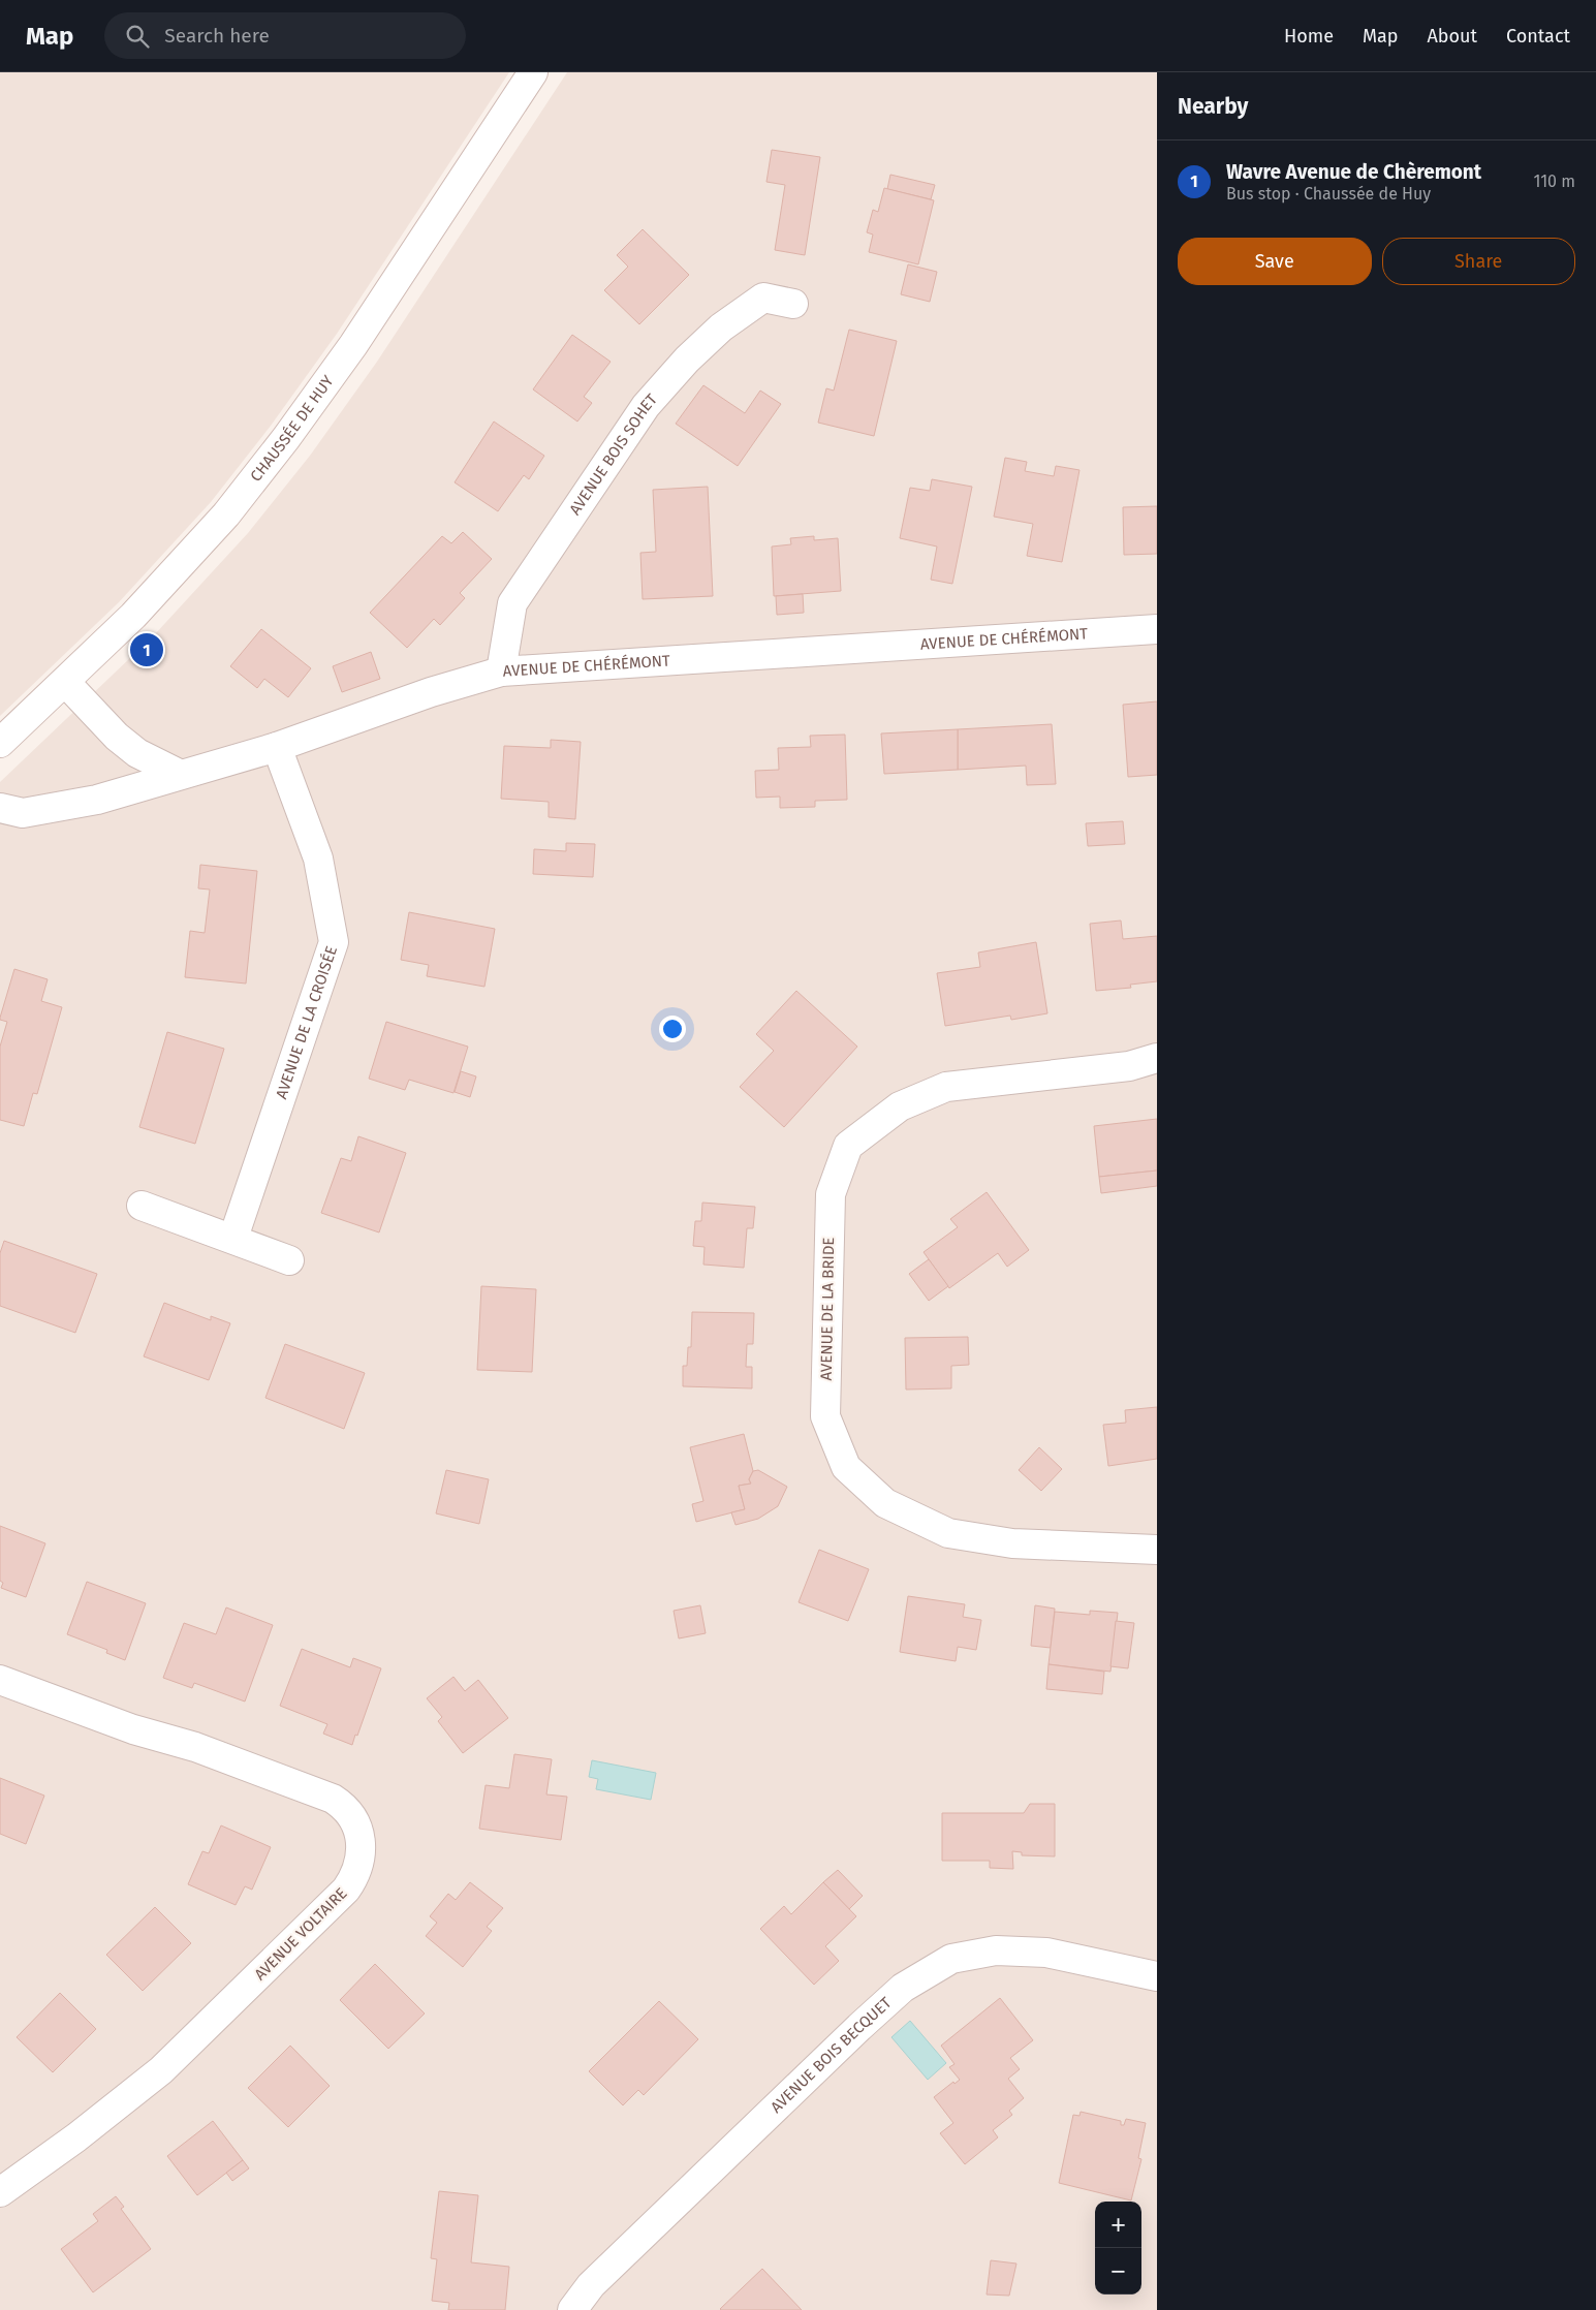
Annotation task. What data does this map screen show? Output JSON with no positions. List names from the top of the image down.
{
  "streets": {
    "street": [
      "CHAUSSÉE DE HUY",
      "AVENUE BOIS SOHET",
      "AVENUE DE CHÉRÉMONT",
      "AVENUE DE LA CROISÉE",
      "AVENUE DE LA BRIDE",
      "AVENUE VOLTAIRE",
      "AVENUE BOIS BECQUET"
    ]
  },
  "crossings": [
    ["AVENUE BOIS SOHET", "AVENUE DE CHÉRÉMONT"],
    ["AVENUE DE CHÉRÉMONT", "AVENUE DE LA CROISÉE"]
  ],
  "page": {
    "header": "Map",
    "search": "Search here",
    "nav": [
      "Home",
      "Map",
      "About",
      "Contact"
    ],
    "heading": "Nearby",
    "list": [
      {
        "mark": "1",
        "name": "Wavre Avenue de Chèremont",
        "note": "Bus stop · Chaussée de Huy",
        "value": "110 m"
      }
    ],
    "buttons": ["Save", "Share"],
    "pins": "1",
    "map_buttons": ["+", "−"]
  }
}
